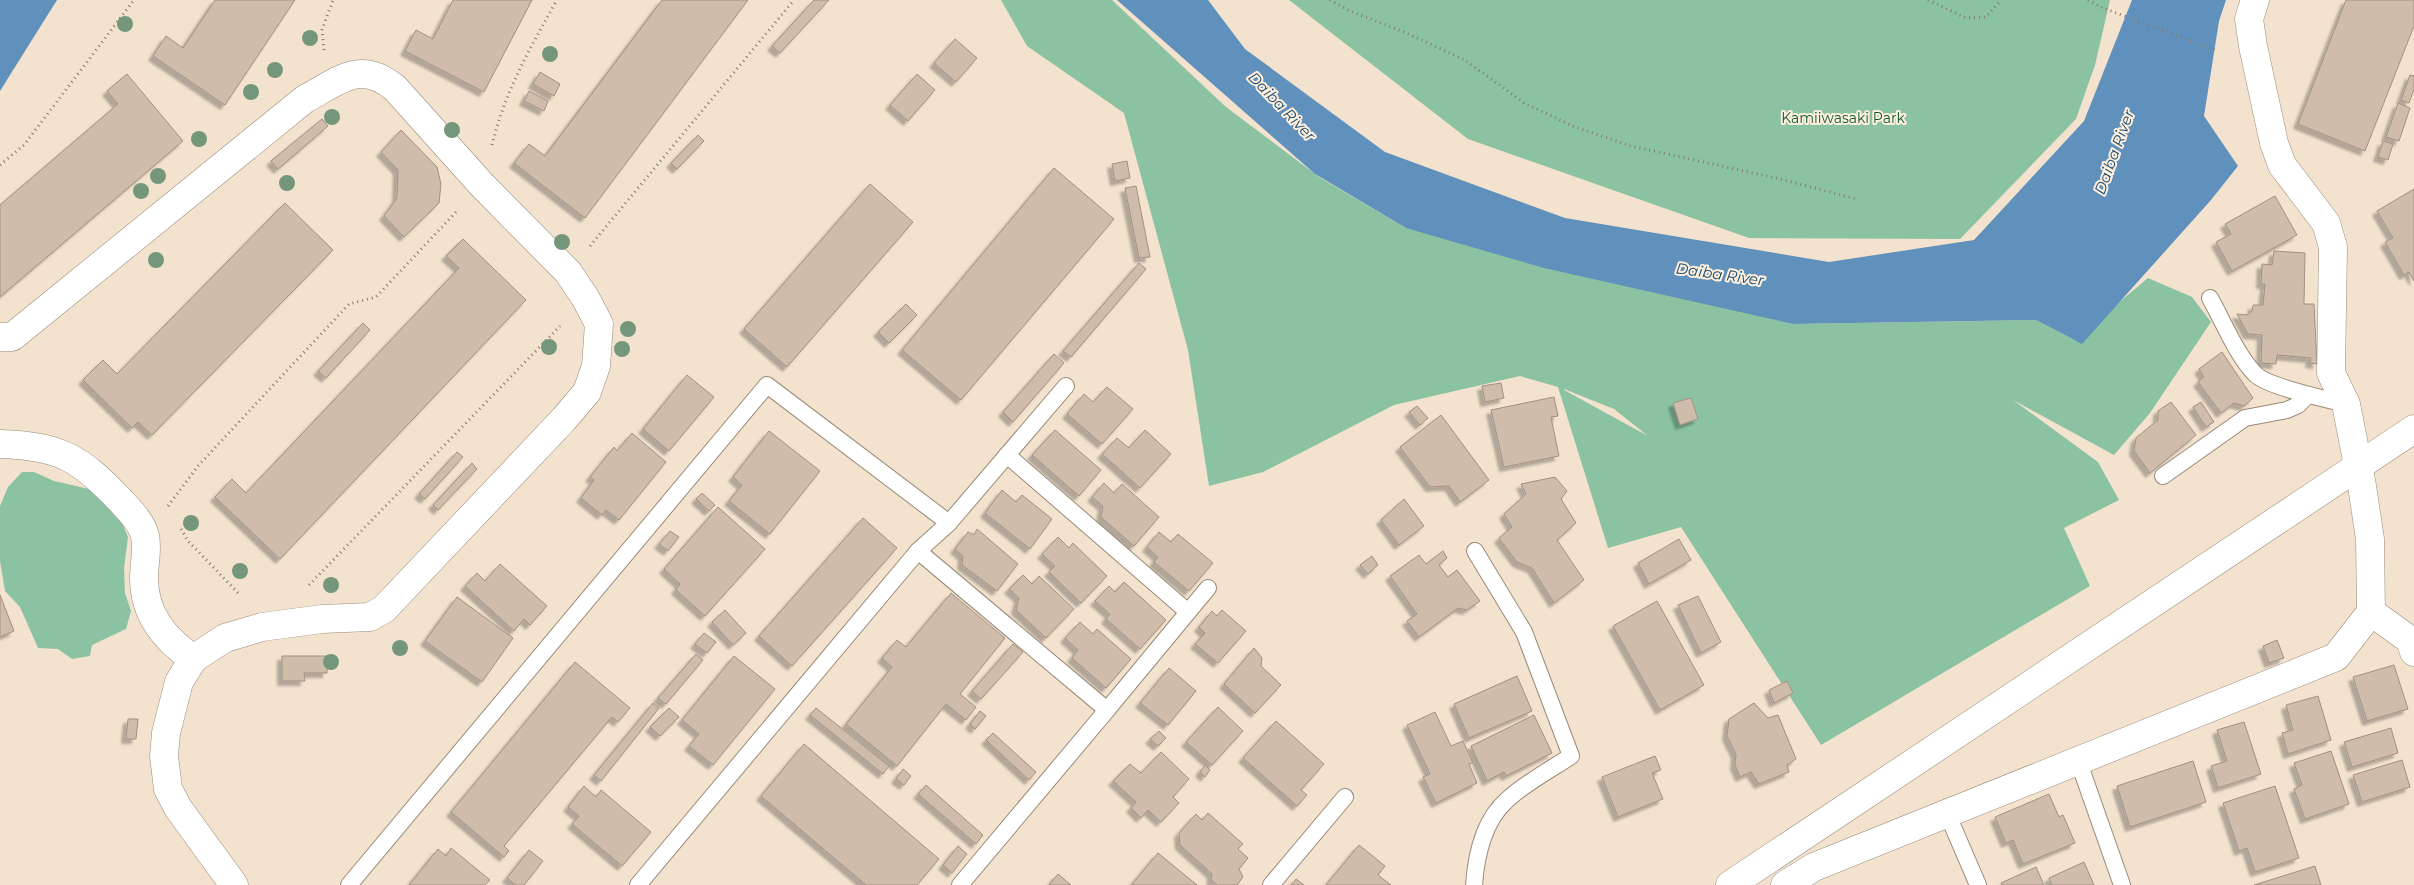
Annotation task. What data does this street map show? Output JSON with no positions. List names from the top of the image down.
{
  "water": ["Daiba River"],
  "parks": ["Kamiiwasaki Park"]
}
